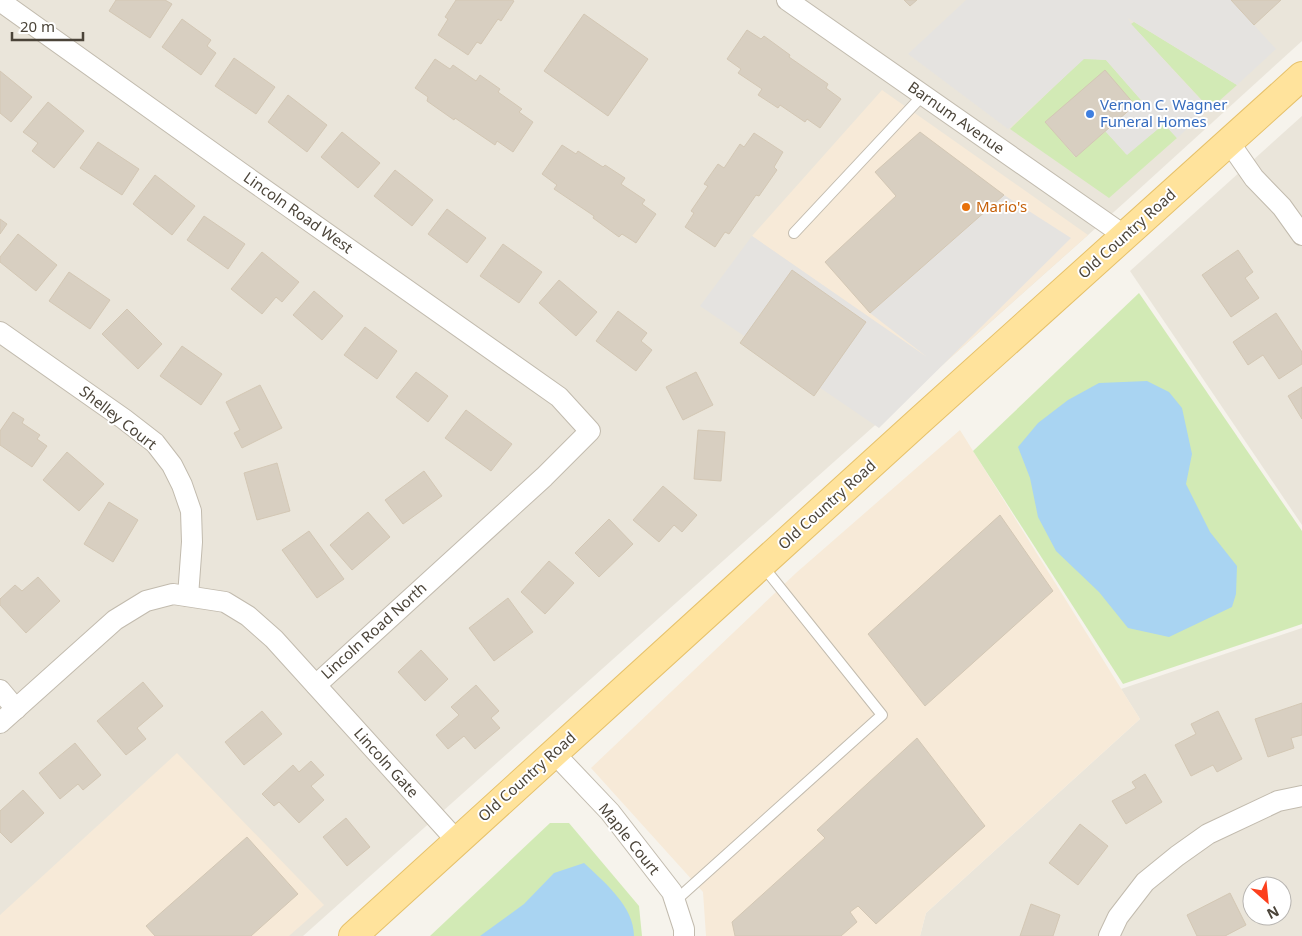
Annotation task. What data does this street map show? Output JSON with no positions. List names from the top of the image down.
{
  "streets": {
    "main road": ["Old Country Road"],
    "street": [
      "Barnum Avenue",
      "Lincoln Road West",
      "Shelley Court",
      "Lincoln Road North",
      "Lincoln Gate",
      "Maple Court"
    ]
  },
  "crossings": [
    ["Barnum Avenue", "Old Country Road"],
    ["Lincoln Road West", "Lincoln Road North"],
    ["Old Country Road", "Lincoln Gate"],
    ["Old Country Road", "Maple Court"],
    ["Shelley Court", "Lincoln Road North"],
    ["Lincoln Road North", "Lincoln Gate"]
  ],
  "places": ["Vernon C. Wagner Funeral Homes", "Mario's"],
  "scale_bar": "20 m",
  "north": "bottom right"
}
